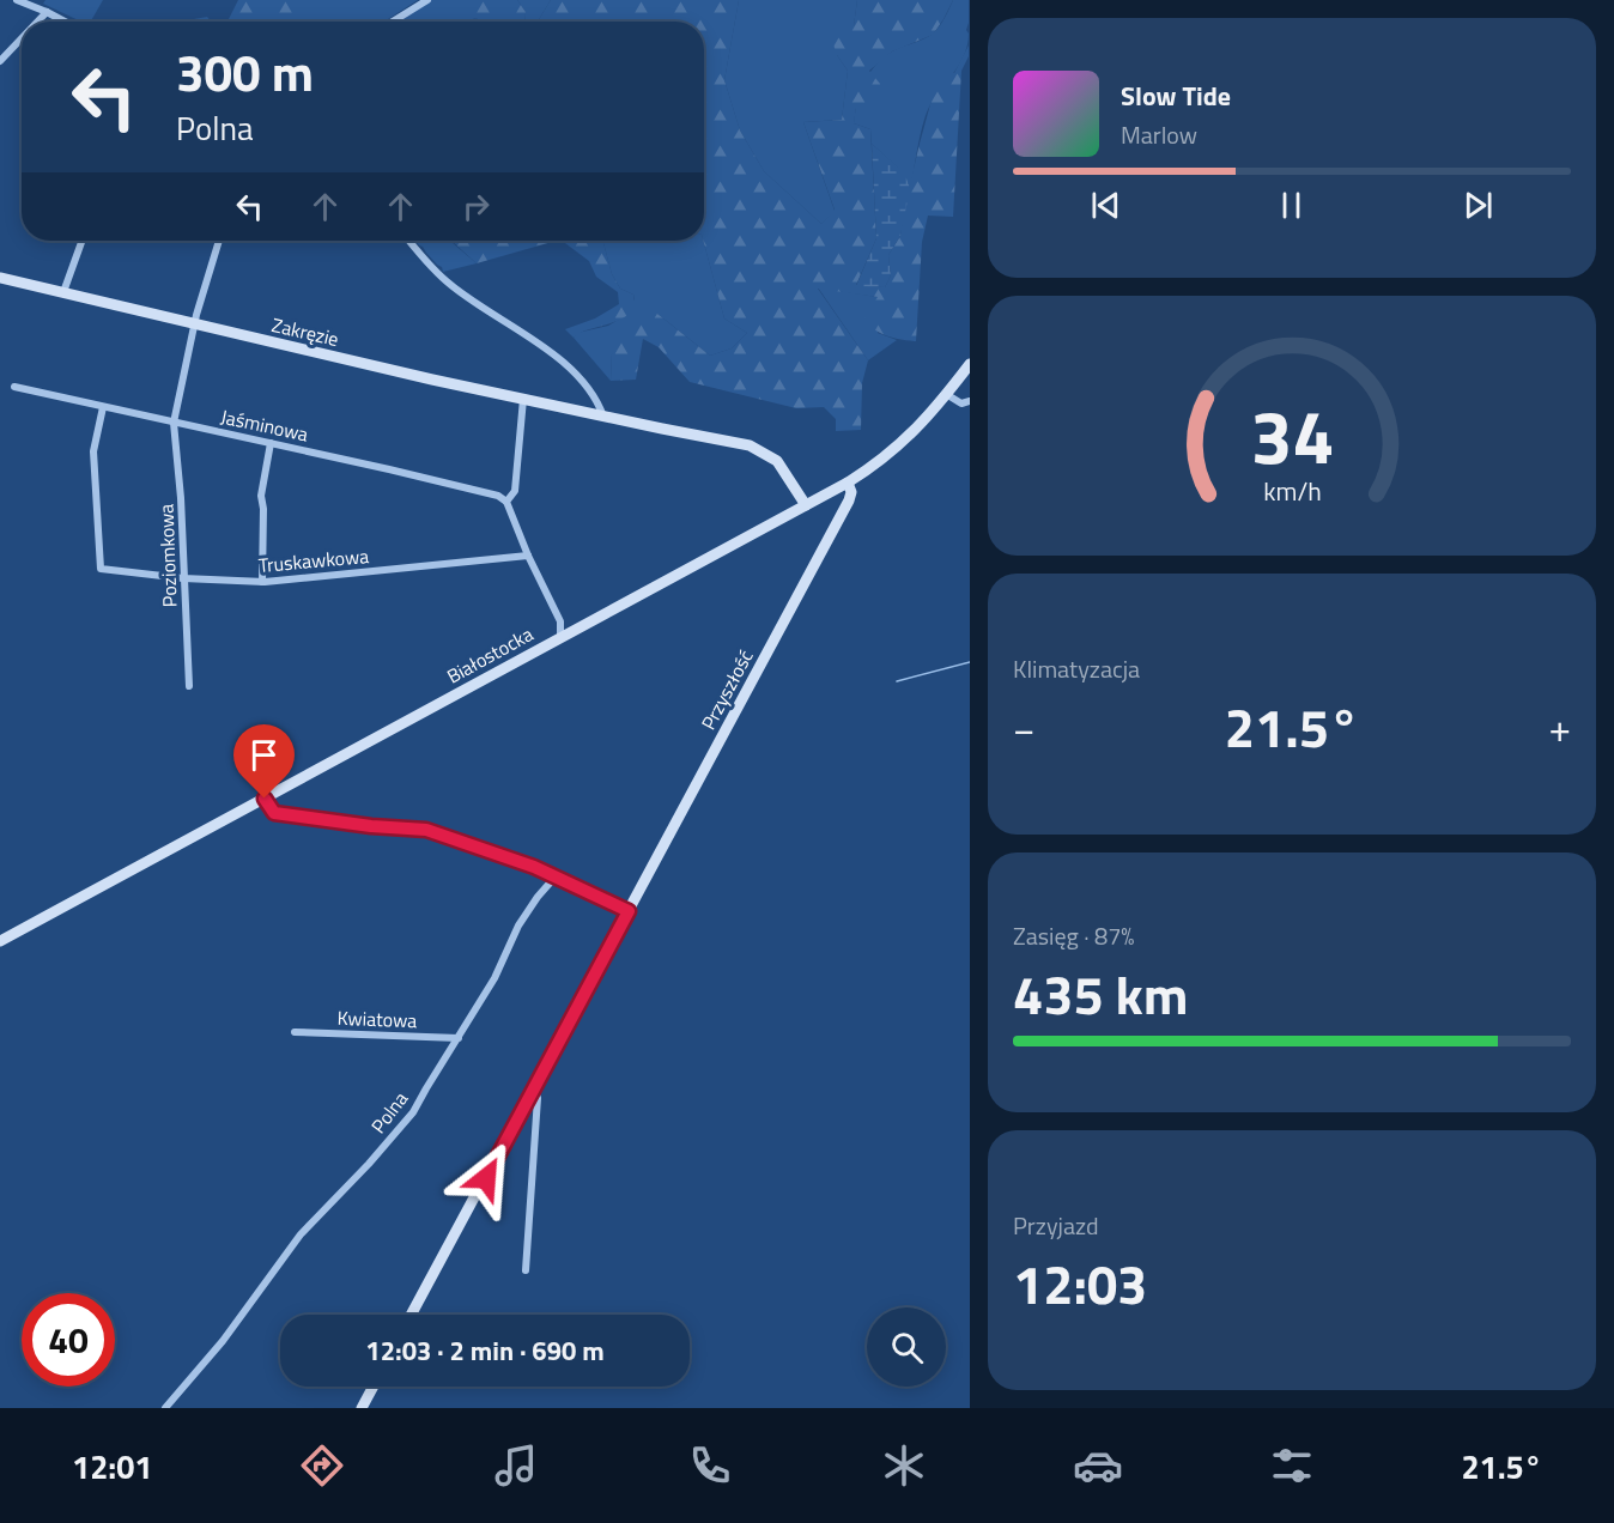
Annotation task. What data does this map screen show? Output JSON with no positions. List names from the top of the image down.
{
  "streets": {
    "street": [
      "Zakręzie",
      "Jaśminowa",
      "Poziomkowa",
      "Truskawkowa",
      "Białostocka",
      "Przyszłość",
      "Kwiatowa",
      "Polna"
    ]
  },
  "crossings": [
    ["Zakręzie", "Poziomkowa"],
    ["Zakręzie", "Białostocka"],
    ["Jaśminowa", "Poziomkowa"],
    ["Jaśminowa", "Truskawkowa"],
    ["Poziomkowa", "Truskawkowa"],
    ["Białostocka", "Przyszłość"],
    ["Kwiatowa", "Polna"]
  ],
  "page": {
    "turn": ["300 m", "Polna"],
    "song": ["Slow Tide", "Marlow"],
    "tile": [
      "Klimatyzacja",
      ["Zasięg · 87%", "435 km"],
      ["Przyjazd", "12:03"]
    ],
    "heat": ["−", "21.5°", "+"],
    "limit": "40",
    "trip": "12:03 · 2 min · 690 m",
    "tabs": ["12:01", "21.5°"],
    "gauge": ["34", "km/h"]
  }
}
